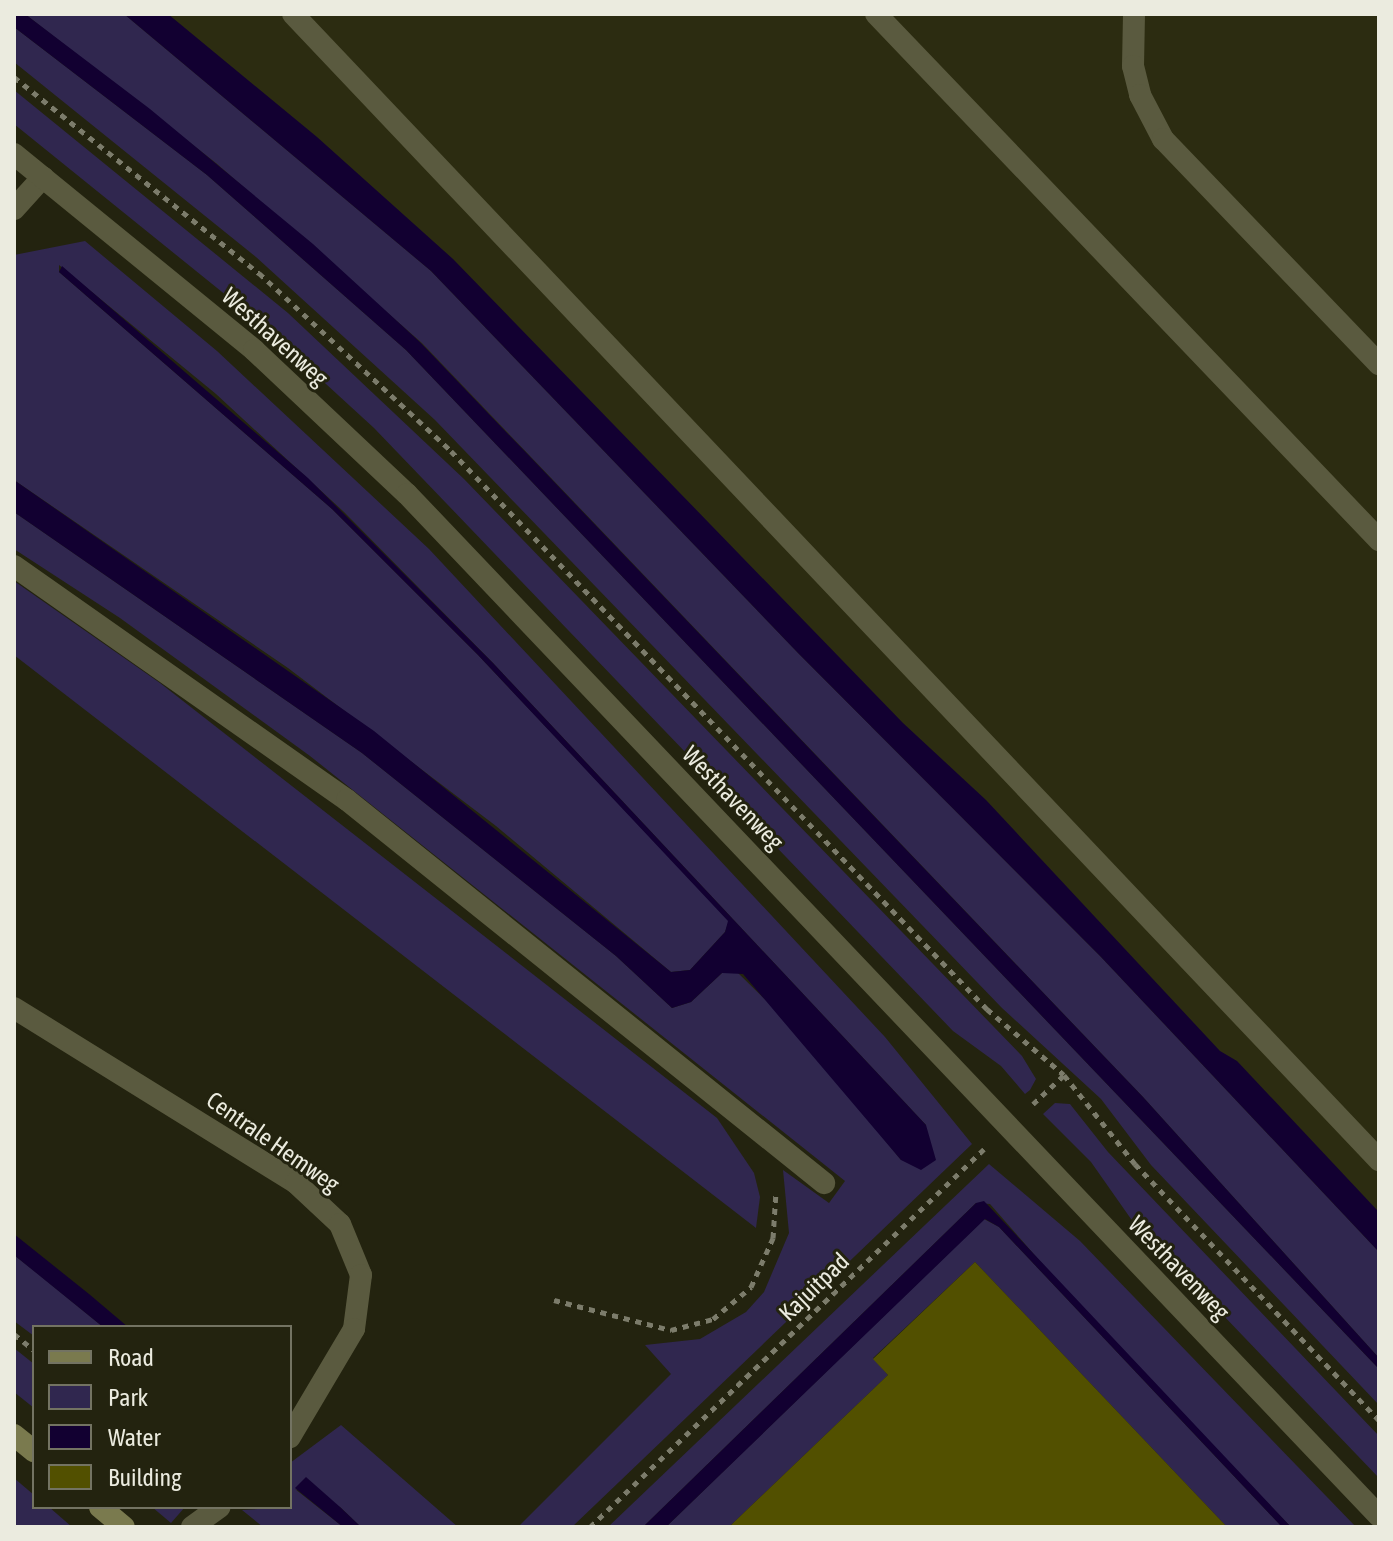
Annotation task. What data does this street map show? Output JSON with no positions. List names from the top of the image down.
{
  "streets": {
    "street": ["Westhavenweg", "Centrale Hemweg"],
    "path": ["Kajuitpad"]
  },
  "crossings": [
    ["Westhavenweg", "Kajuitpad"]
  ],
  "legend": [
    "Road",
    "Park",
    "Water",
    "Building"
  ]
}
